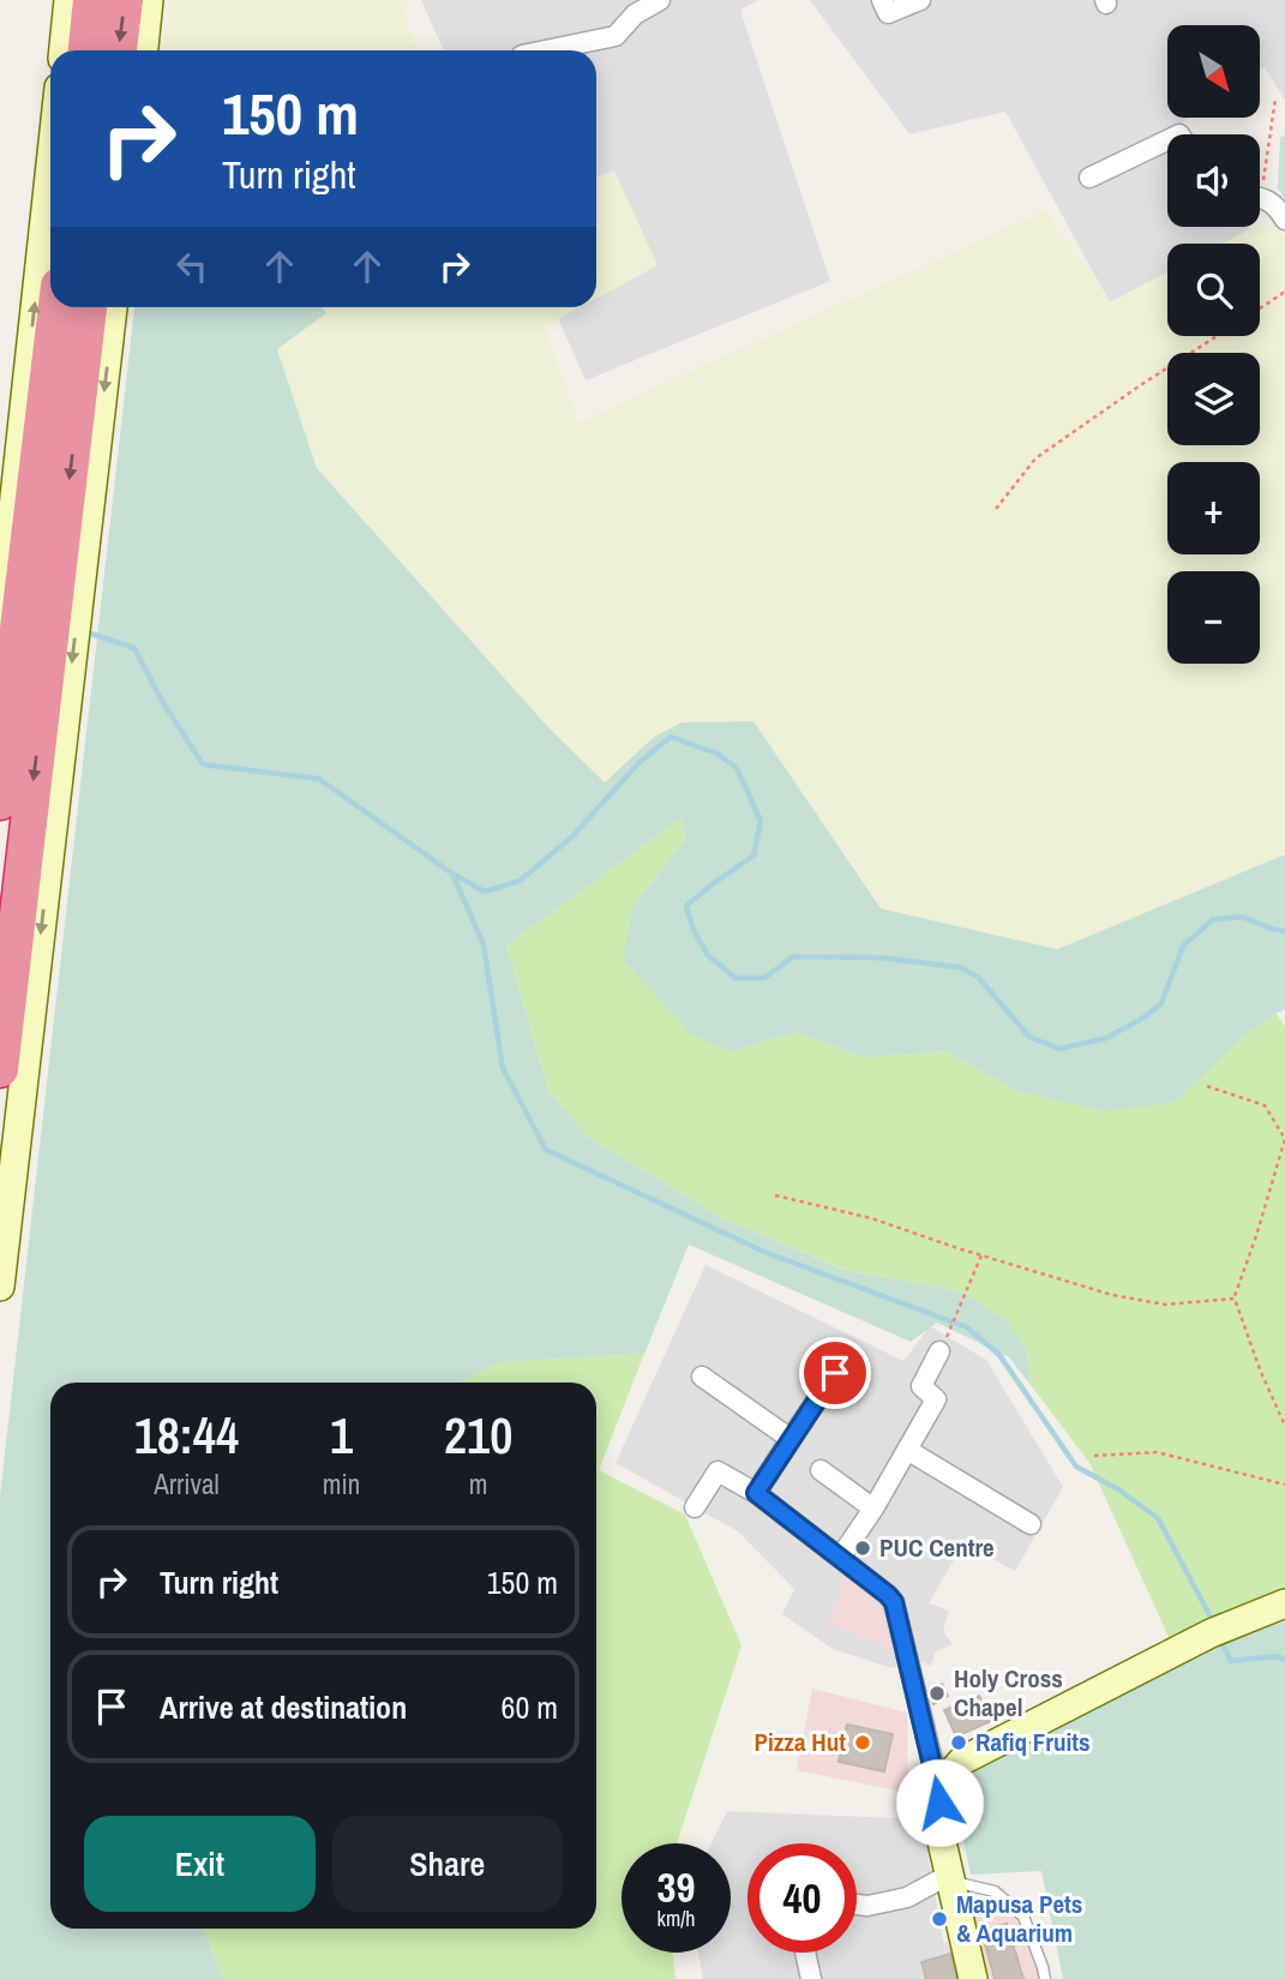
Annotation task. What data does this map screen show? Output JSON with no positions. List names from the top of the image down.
{
  "places": [
    "PUC Centre",
    "Holy Cross Chapel",
    "Pizza Hut",
    "Rafiq Fruits",
    "Mapusa Pets & Aquarium"
  ],
  "north": "bottom right",
  "page": {
    "map_buttons": ["+", "−"],
    "turn": ["150 m", "Turn right"],
    "eta": [
      "18:44",
      "Arrival",
      "1",
      "min",
      "210",
      "m"
    ],
    "list": [
      {
        "name": "Turn right",
        "value": "150 m"
      },
      {
        "name": "Arrive at destination",
        "value": "60 m"
      }
    ],
    "buttons": ["Exit", "Share"],
    "speed": "39 km/h",
    "limit": "40"
  }
}
